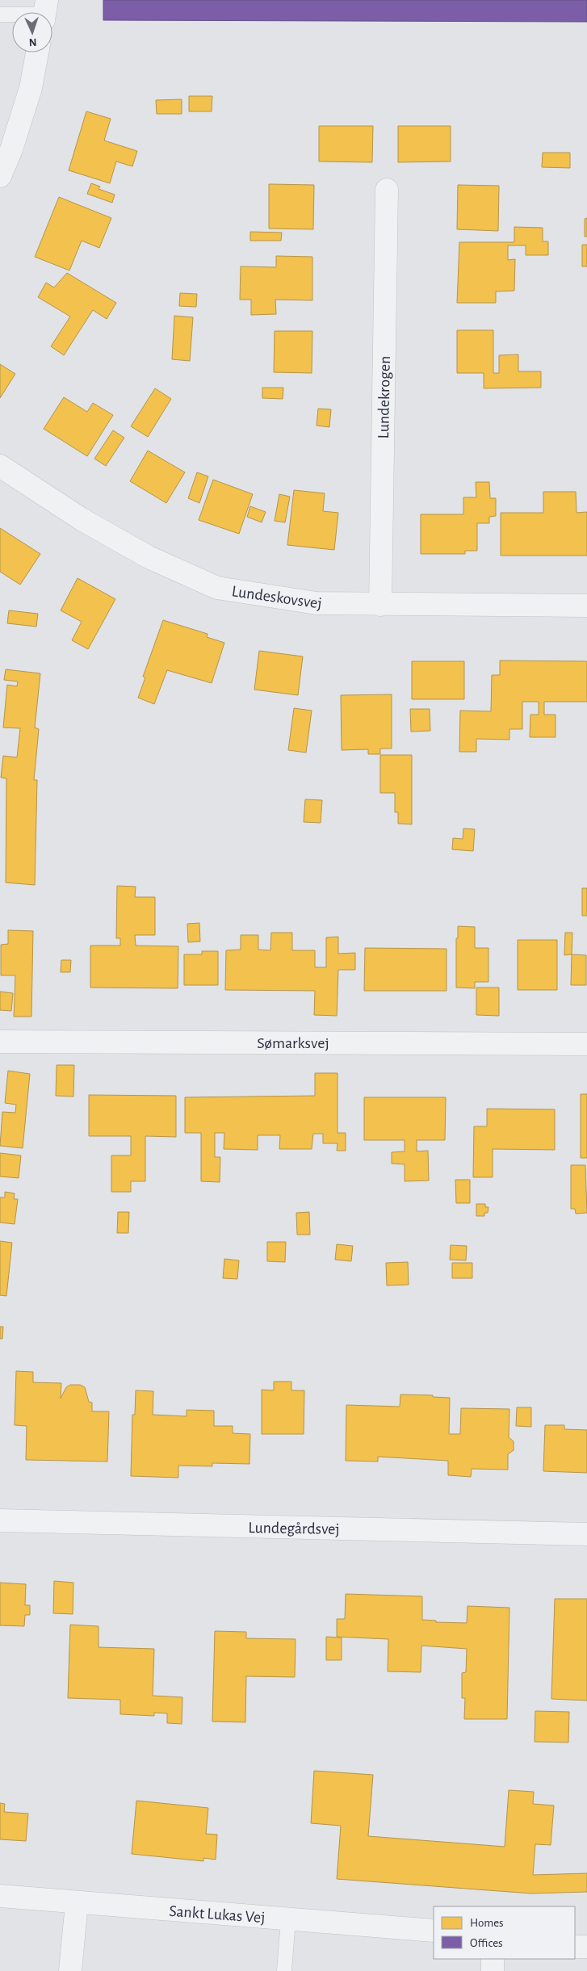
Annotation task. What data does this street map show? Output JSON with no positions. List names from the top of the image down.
{
  "streets": {
    "street": [
      "Lundekrogen",
      "Lundeskovsvej",
      "Sømarksvej",
      "Lundegårdsvej",
      "Sankt Lukas Vej"
    ]
  },
  "crossings": [
    ["Lundekrogen", "Lundeskovsvej"]
  ],
  "legend": ["Homes", "Offices"],
  "north": "bottom"
}
